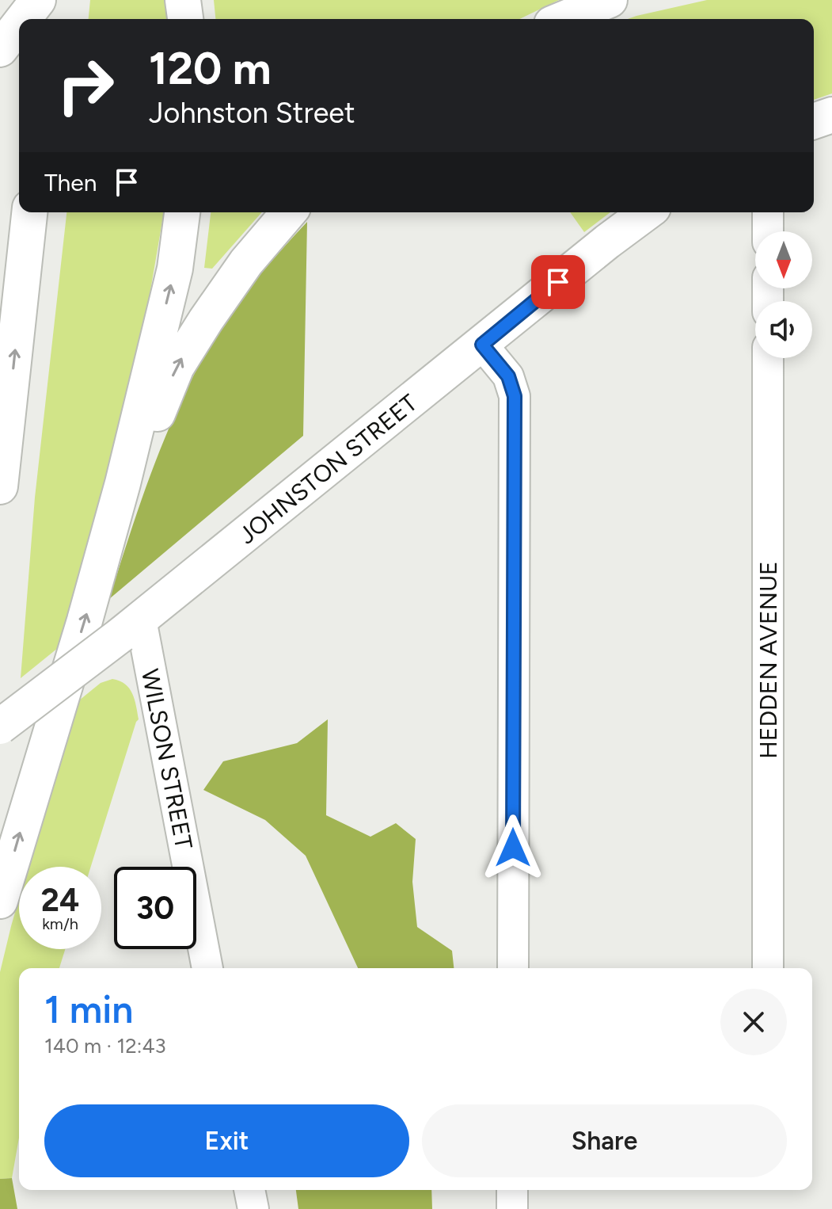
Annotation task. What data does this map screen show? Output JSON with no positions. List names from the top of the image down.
{
  "streets": {
    "main road": ["JOHNSTON STREET"],
    "street": ["HEDDEN AVENUE", "WILSON STREET"]
  },
  "crossings": [
    ["JOHNSTON STREET", "WILSON STREET"]
  ],
  "north": "bottom",
  "page": {
    "turn": ["120 m", "Johnston Street"],
    "then": "Then",
    "speed": "24 km/h",
    "limit": "30",
    "heading": ["1 min", "140 m · 12:43"],
    "buttons": ["Exit", "Share"]
  }
}
